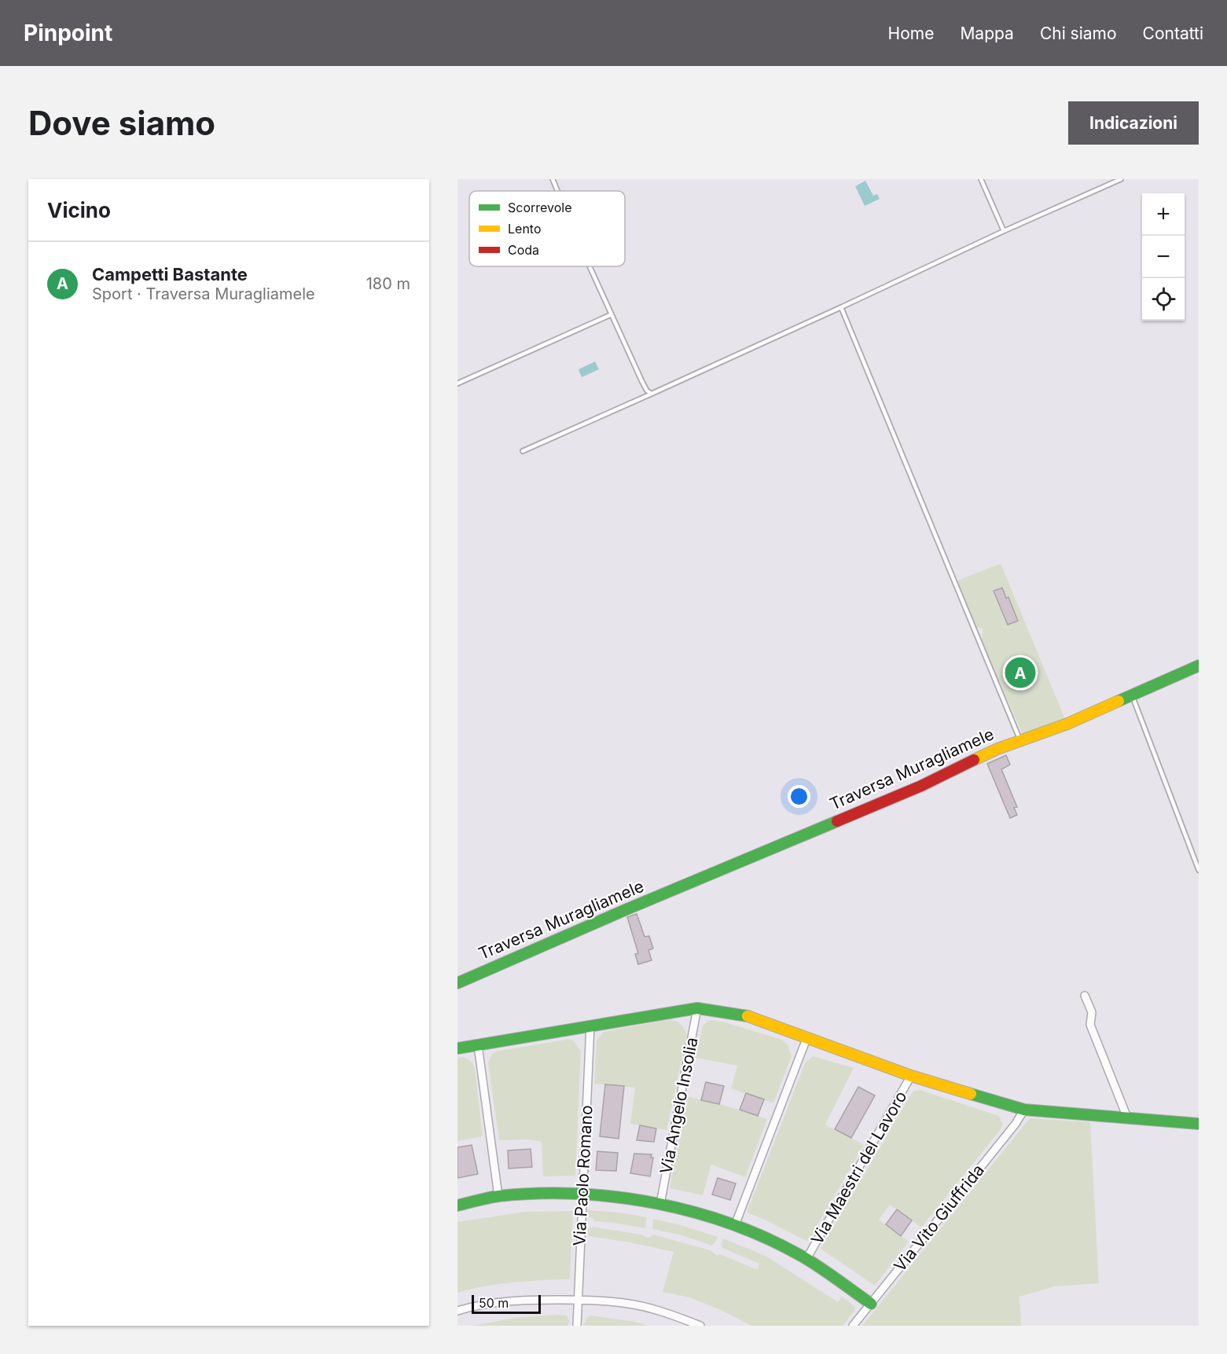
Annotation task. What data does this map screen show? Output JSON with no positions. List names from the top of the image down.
{
  "streets": {
    "street": [
      "Traversa Muragliamele",
      "Via Angelo Insolia",
      "Via Maestri del Lavoro",
      "Via Paolo Romano",
      "Via Vito Giuffrida"
    ]
  },
  "legend": ["Scorrevole", "Lento", "Coda"],
  "scale_bar": "50 m",
  "page": {
    "header": "Pinpoint",
    "nav": [
      "Home",
      "Mappa",
      "Chi siamo",
      "Contatti"
    ],
    "buttons": "Indicazioni",
    "title": "Dove siamo",
    "heading": "Vicino",
    "map_buttons": ["+", "−"],
    "list": [
      {
        "mark": "A",
        "name": "Campetti Bastante",
        "note": "Sport · Traversa Muragliamele",
        "value": "180 m"
      }
    ],
    "pins": "A",
    "scale": "50 m"
  }
}
